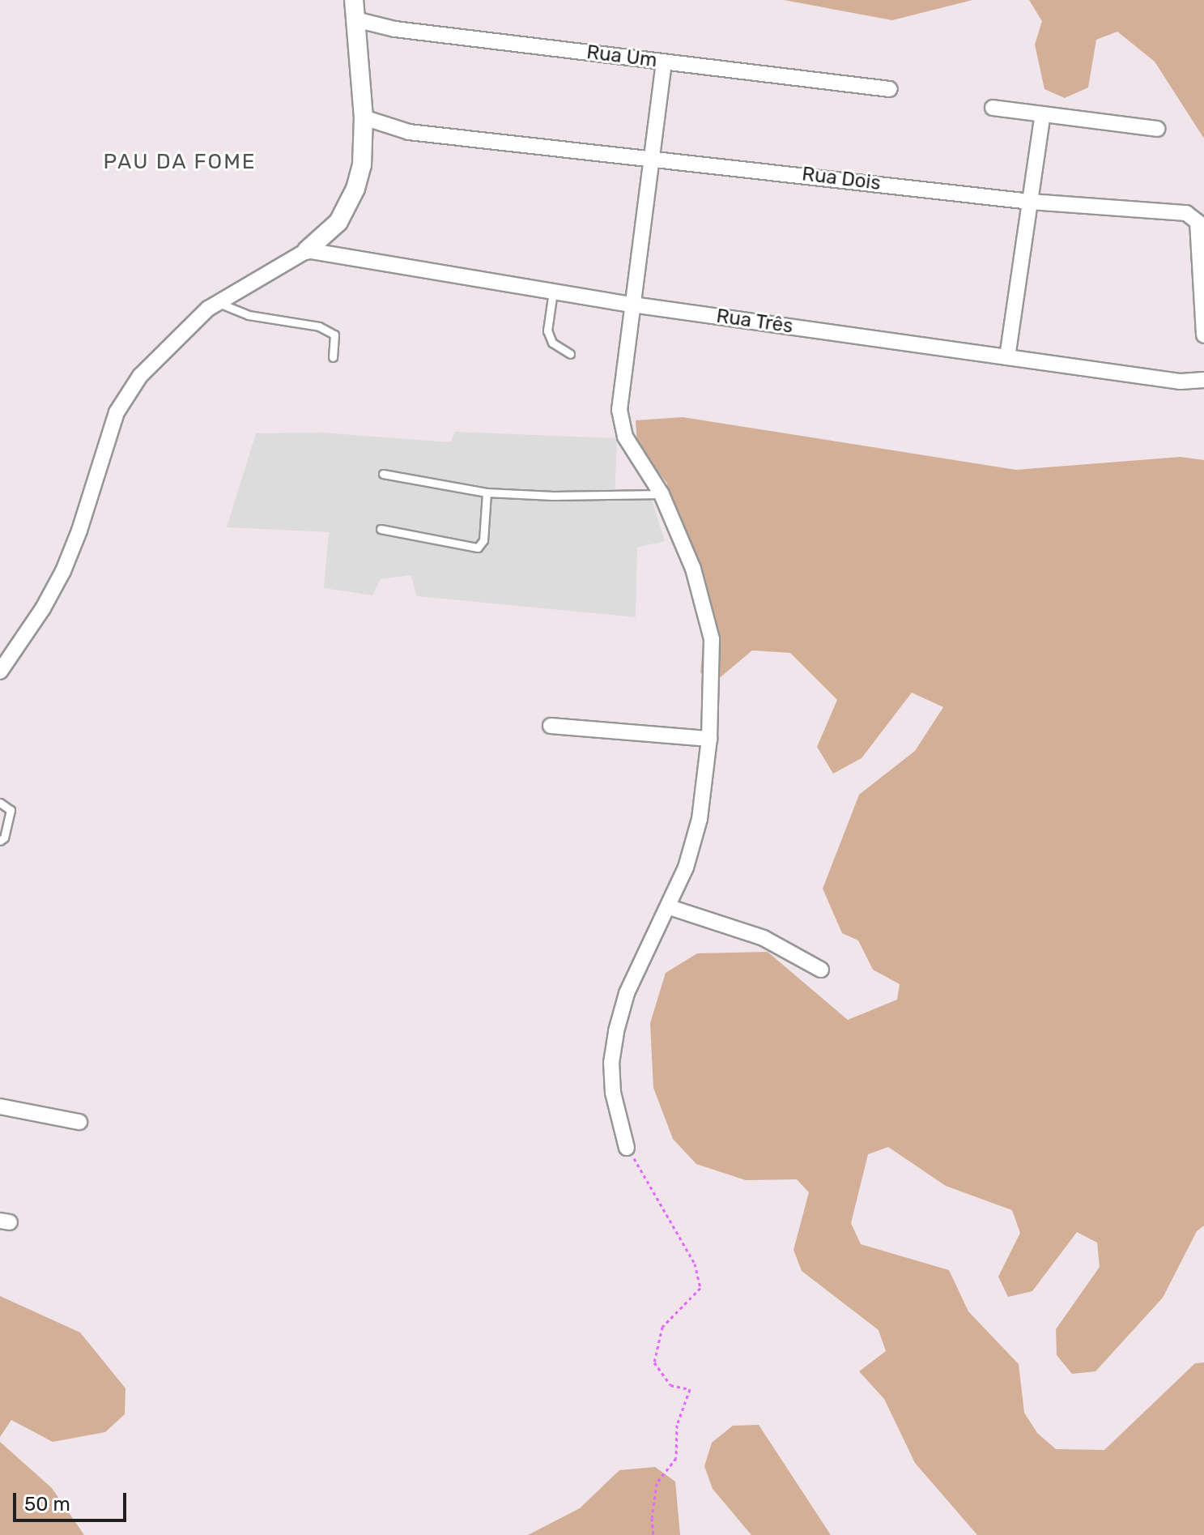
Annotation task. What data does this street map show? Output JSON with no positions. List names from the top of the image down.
{
  "streets": {
    "street": ["Rua Um", "Rua Dois", "Rua Três"]
  },
  "districts": ["PAU DA FOME"],
  "scale_bar": "50 m"
}
